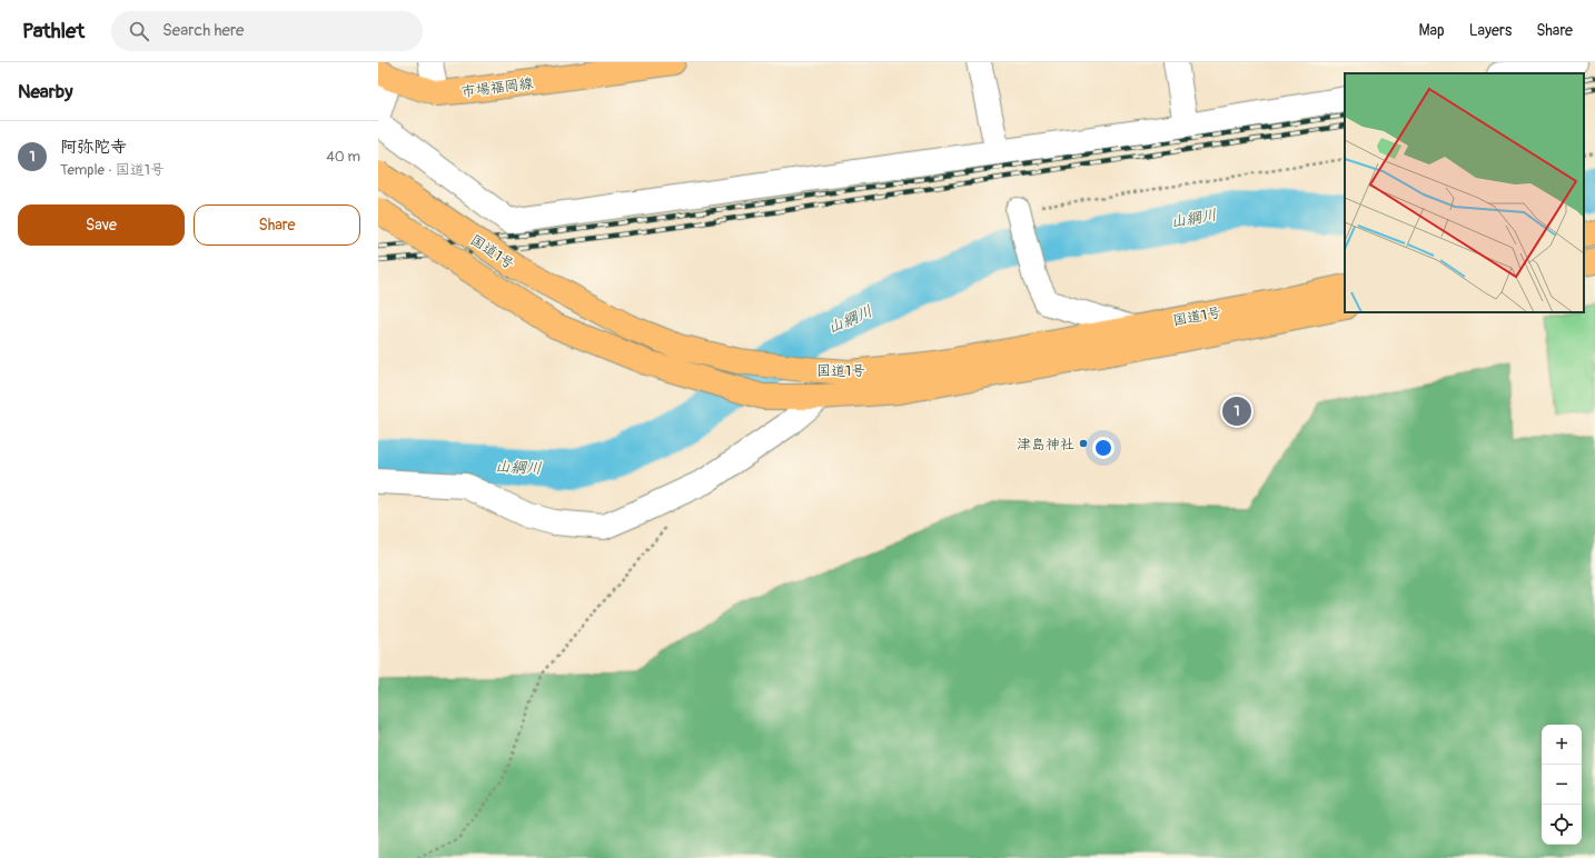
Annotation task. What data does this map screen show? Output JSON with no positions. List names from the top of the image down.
{
  "streets": {
    "main road": ["市場福岡線", "国道1号"]
  },
  "water": ["山綱川"],
  "places": ["津島神社"],
  "page": {
    "header": "Pathlet",
    "search": "Search here",
    "nav": ["Map", "Layers", "Share"],
    "heading": "Nearby",
    "list": [
      {
        "mark": "1",
        "name": "阿弥陀寺",
        "note": "Temple · 国道1号",
        "value": "40 m"
      }
    ],
    "buttons": ["Save", "Share"],
    "pins": "1",
    "map_buttons": ["+", "−"]
  }
}
